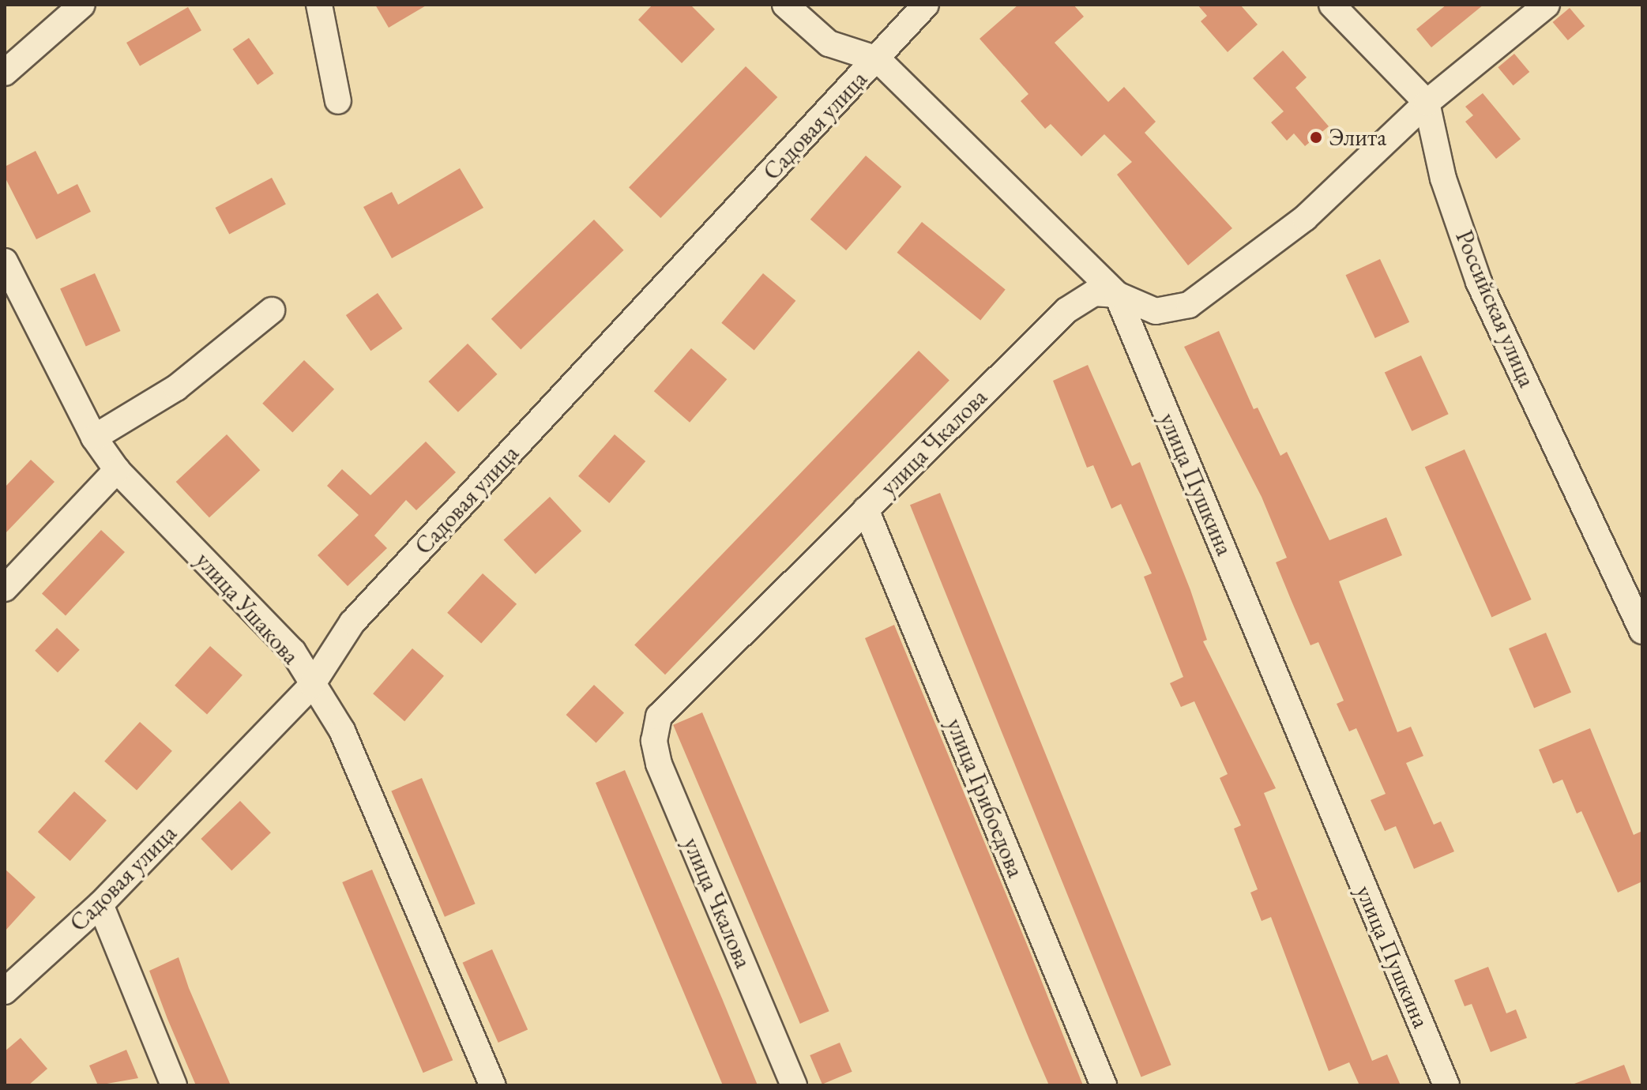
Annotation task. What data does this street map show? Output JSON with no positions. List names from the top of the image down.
{
  "streets": {
    "street": [
      "Садовая улица",
      "Российская улица",
      "улица Чкалова",
      "улица Пушкина",
      "улица Ушакова",
      "улица Грибоедова"
    ]
  },
  "crossings": [
    ["Садовая улица", "улица Пушкина"],
    ["Садовая улица", "улица Ушакова"],
    ["Российская улица", "улица Чкалова"],
    ["улица Чкалова", "улица Пушкина"],
    ["улица Чкалова", "улица Грибоедова"]
  ],
  "places": ["Элита"]
}
